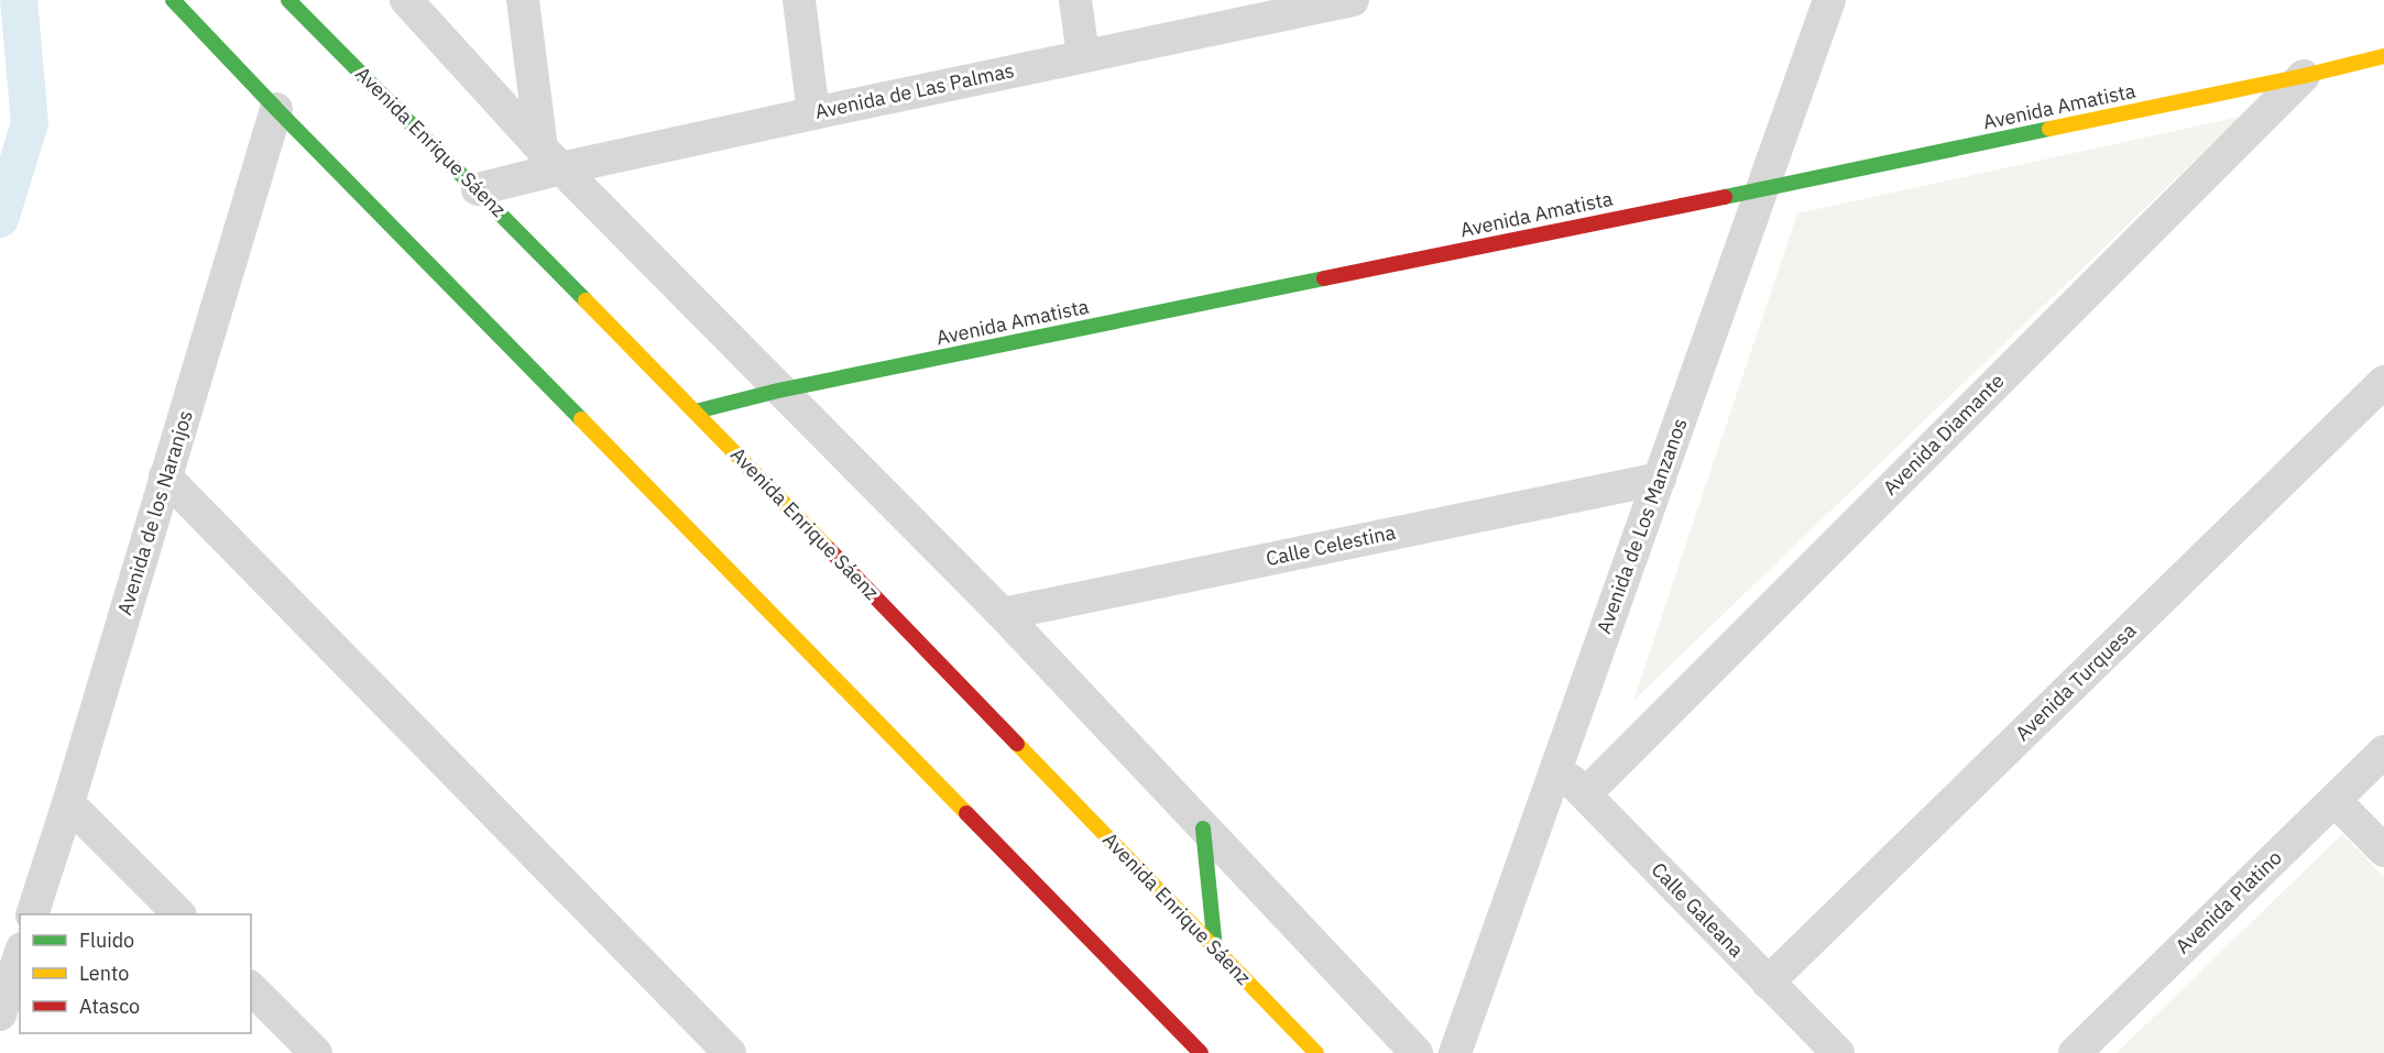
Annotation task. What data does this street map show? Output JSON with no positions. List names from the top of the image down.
{
  "streets": {
    "street": [
      "Avenida de Las Palmas",
      "Avenida Amatista",
      "Avenida Enrique Sáenz",
      "Avenida Diamante",
      "Avenida de los Naranjos",
      "Avenida de Los Manzanos",
      "Calle Celestina",
      "Avenida Turquesa",
      "Avenida Platino",
      "Calle Galeana"
    ]
  },
  "crossings": [
    ["Avenida de Las Palmas", "Avenida Enrique Sáenz"],
    ["Avenida Amatista", "Avenida Enrique Sáenz"],
    ["Avenida Amatista", "Avenida Diamante"],
    ["Avenida Amatista", "Avenida de Los Manzanos"],
    ["Avenida Diamante", "Calle Galeana"],
    ["Avenida de Los Manzanos", "Calle Celestina"],
    ["Avenida de Los Manzanos", "Calle Galeana"],
    ["Avenida Turquesa", "Calle Galeana"]
  ],
  "legend": ["Fluido", "Lento", "Atasco"]
}
